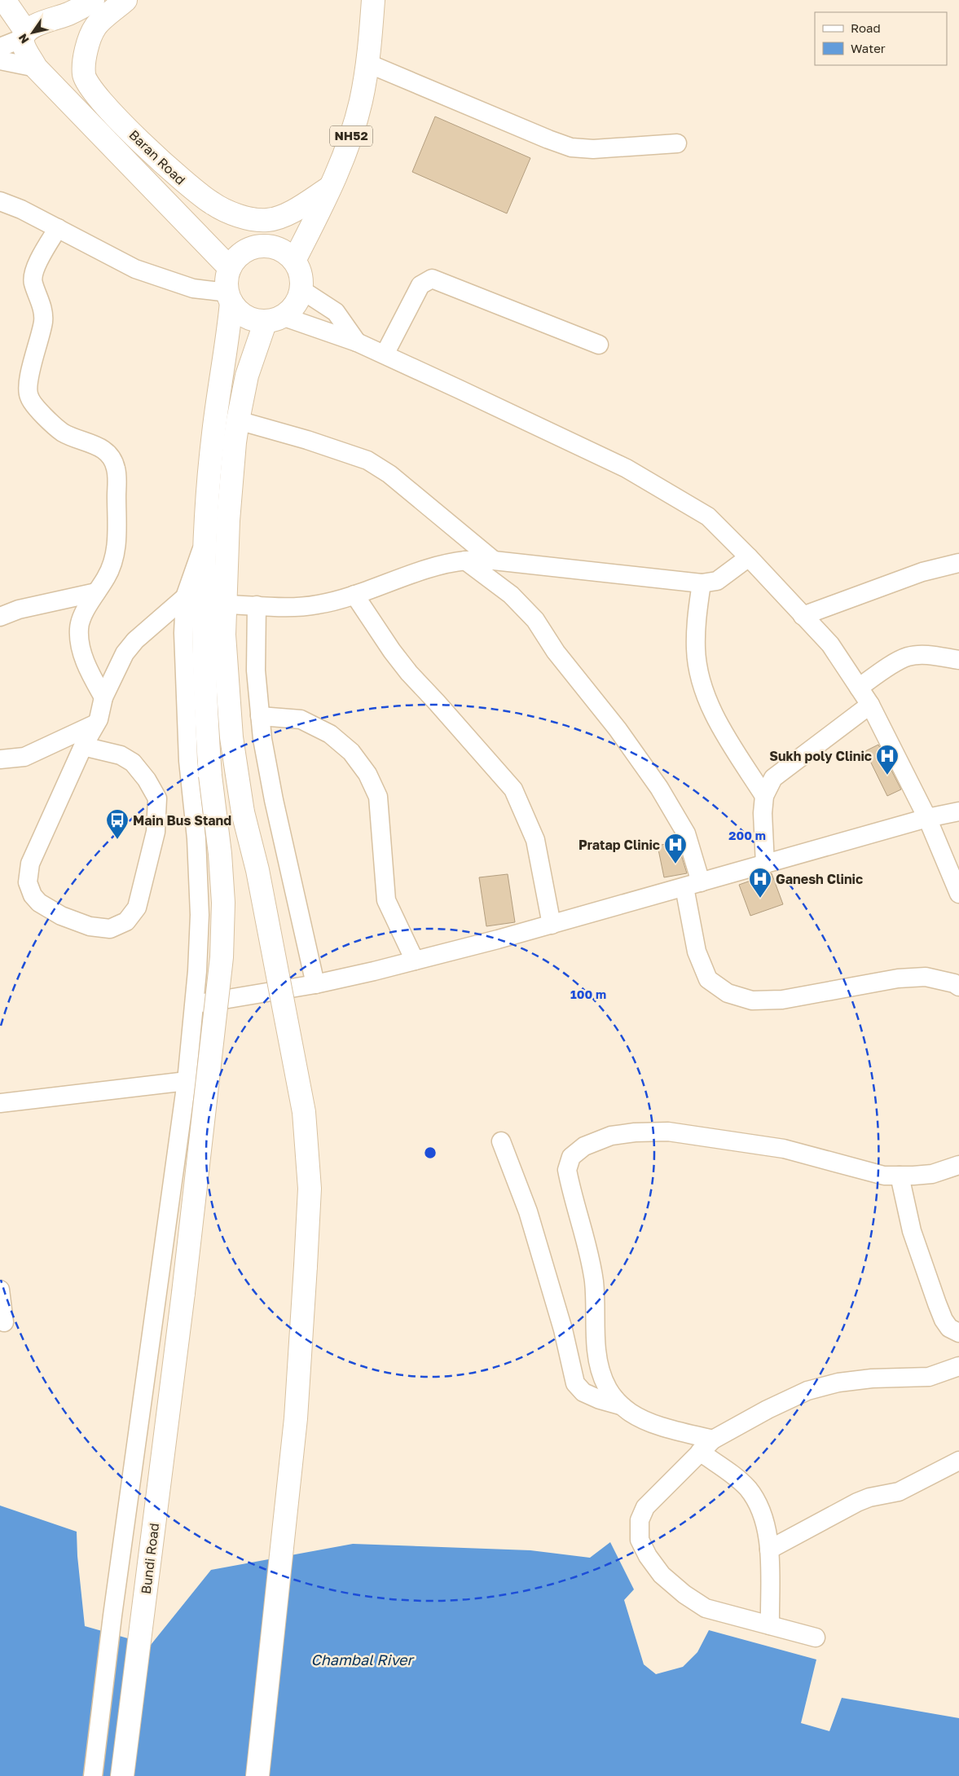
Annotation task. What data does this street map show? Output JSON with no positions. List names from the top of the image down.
{
  "streets": {
    "main road": ["NH52", "Baran Road", "Bundi Road"]
  },
  "crossings": [
    ["NH52", "Baran Road"],
    ["NH52", "Bundi Road"],
    ["Baran Road", "Bundi Road"]
  ],
  "water": ["Chambal River"],
  "places": {
    "hospital": ["Sukh poly Clinic", "Pratap Clinic", "Ganesh Clinic"],
    "bus stop": ["Main Bus Stand"]
  },
  "legend": ["Road", "Water"],
  "north": "bottom left",
  "rings": ["200 m", "100 m"]
}
